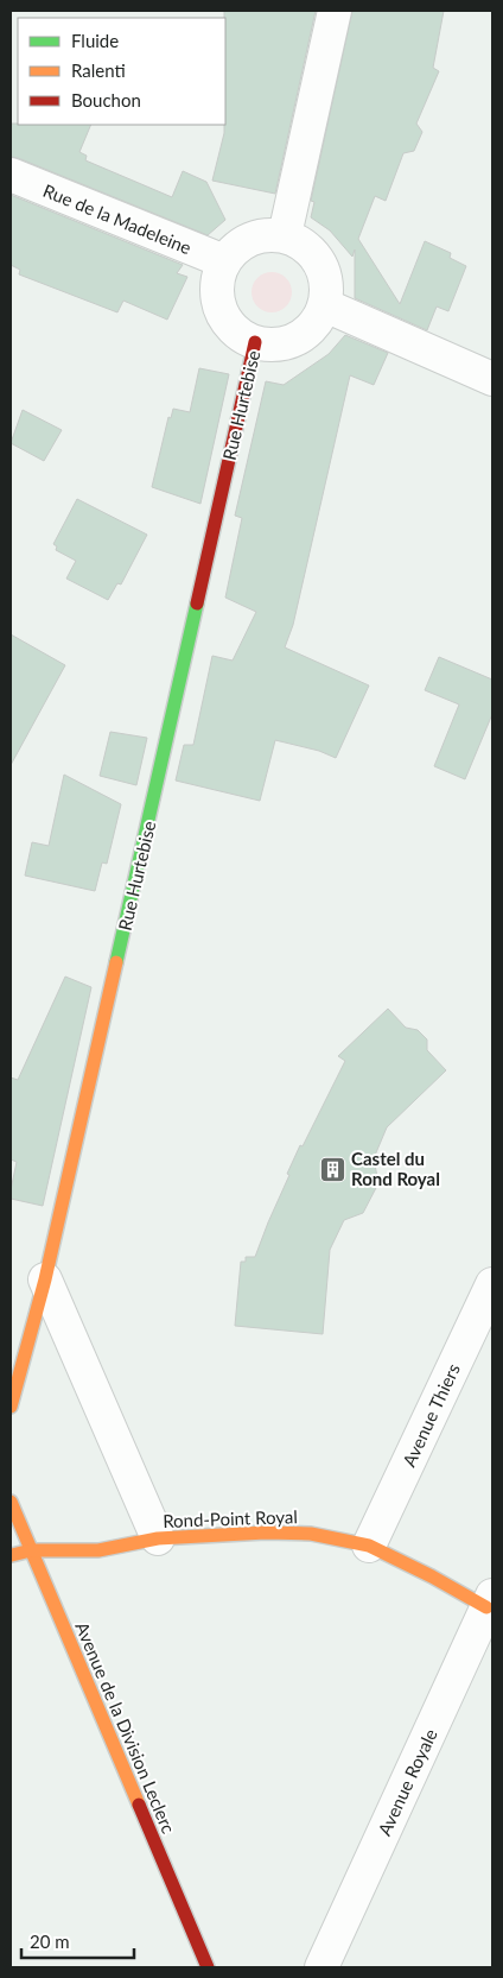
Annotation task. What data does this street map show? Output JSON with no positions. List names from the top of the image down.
{
  "streets": {
    "street": [
      "Rue de la Madeleine",
      "Rue Hurtebise",
      "Avenue Thiers",
      "Rond-Point Royal",
      "Avenue de la Division Leclerc",
      "Avenue Royale"
    ]
  },
  "crossings": [
    ["Rue de la Madeleine", "Rue Hurtebise"],
    ["Avenue Thiers", "Rond-Point Royal"],
    ["Rond-Point Royal", "Avenue de la Division Leclerc"],
    ["Rond-Point Royal", "Avenue Royale"]
  ],
  "places": {
    "building": ["Castel du Rond Royal"]
  },
  "legend": ["Fluide", "Ralenti", "Bouchon"],
  "scale_bar": "20 m"
}
